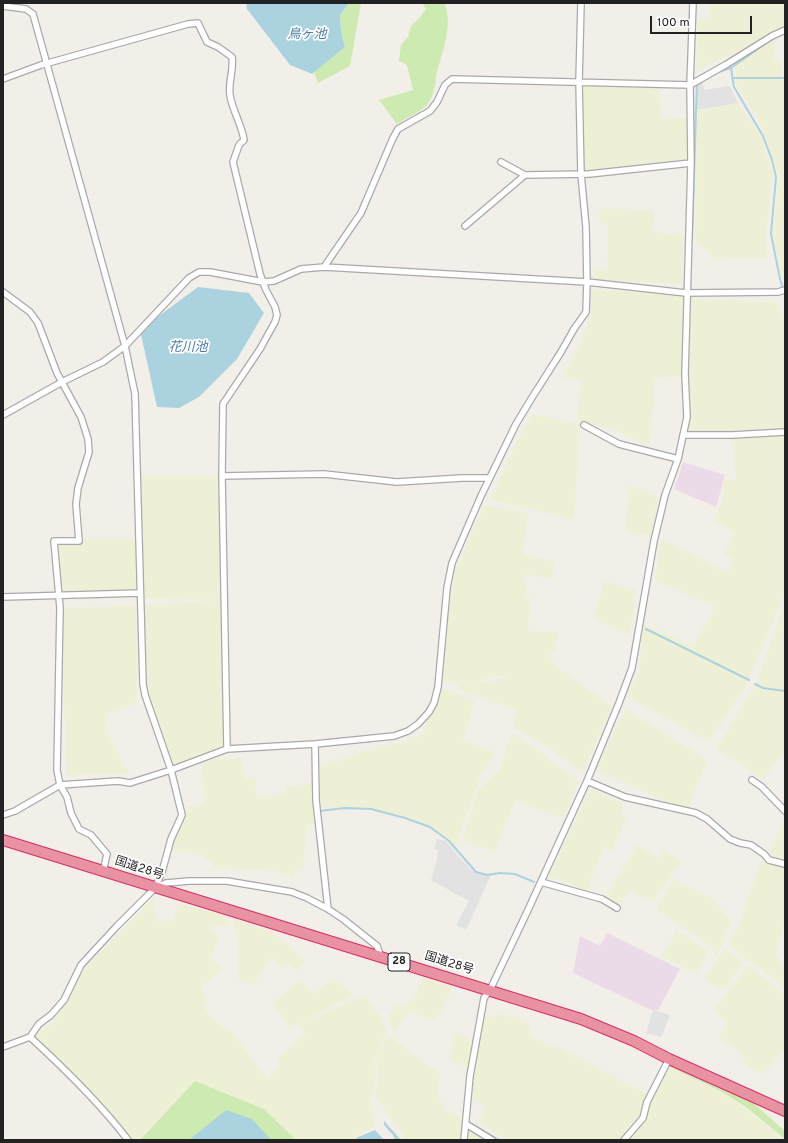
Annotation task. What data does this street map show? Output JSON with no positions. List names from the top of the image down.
{
  "streets": {
    "highway": ["国道28号", "28"]
  },
  "water": ["鳥ヶ池", "花川池"],
  "scale_bar": "100 m"
}
